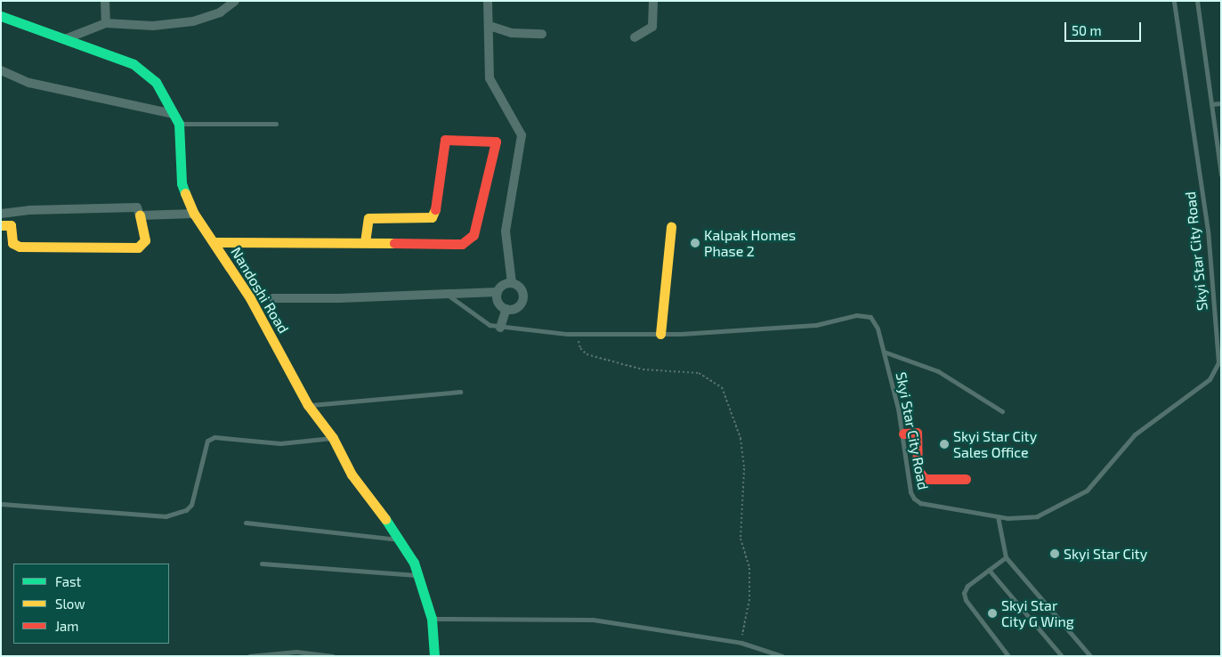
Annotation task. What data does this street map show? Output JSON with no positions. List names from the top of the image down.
{
  "streets": {
    "street": ["Nandoshi Road"],
    "lane": ["Skyi Star City Road"]
  },
  "places": [
    "Kalpak Homes Phase 2",
    "Skyi Star City Sales Office",
    "Skyi Star City",
    "Skyi Star City G Wing"
  ],
  "legend": ["Fast", "Slow", "Jam"],
  "scale_bar": "50 m"
}
